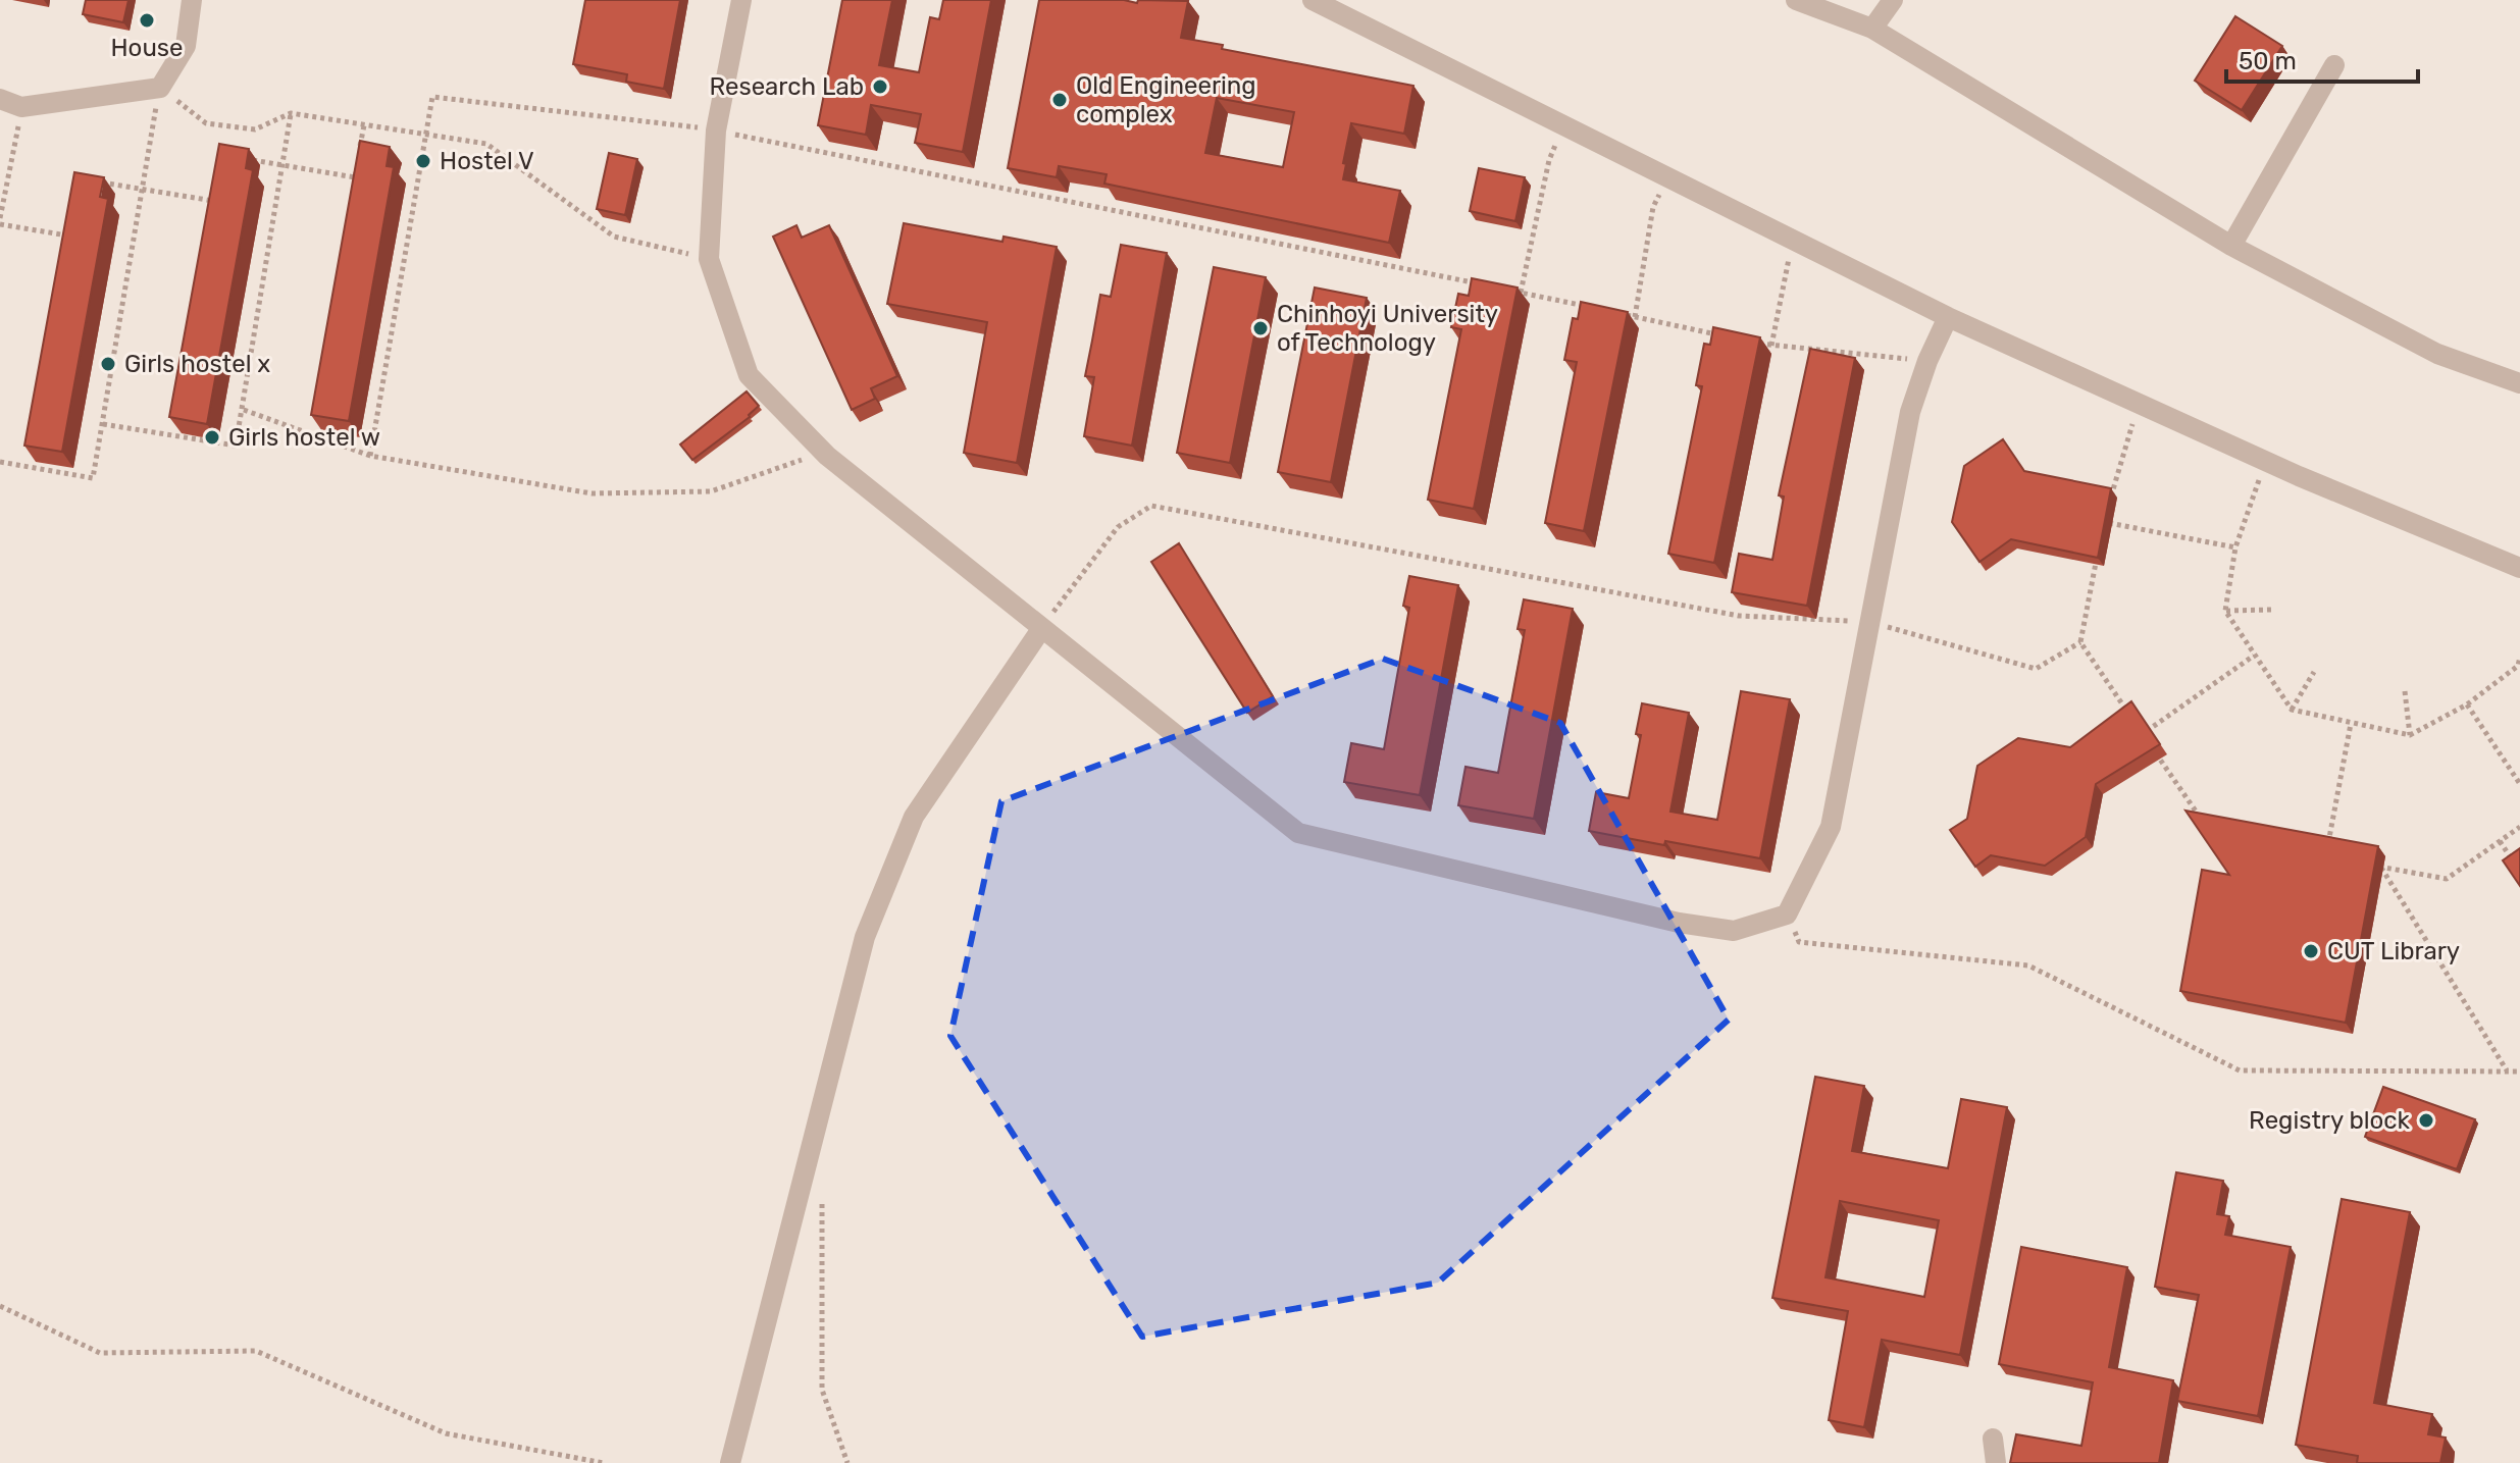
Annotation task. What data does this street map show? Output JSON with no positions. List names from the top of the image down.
{
  "places": [
    "House",
    "Research Lab",
    "Old Engineering complex",
    "Hostel V",
    "Chinhoyi University of Technology",
    "Girls hostel x",
    "Girls hostel w",
    "CUT Library",
    "Registry block"
  ],
  "scale_bar": "50 m"
}
